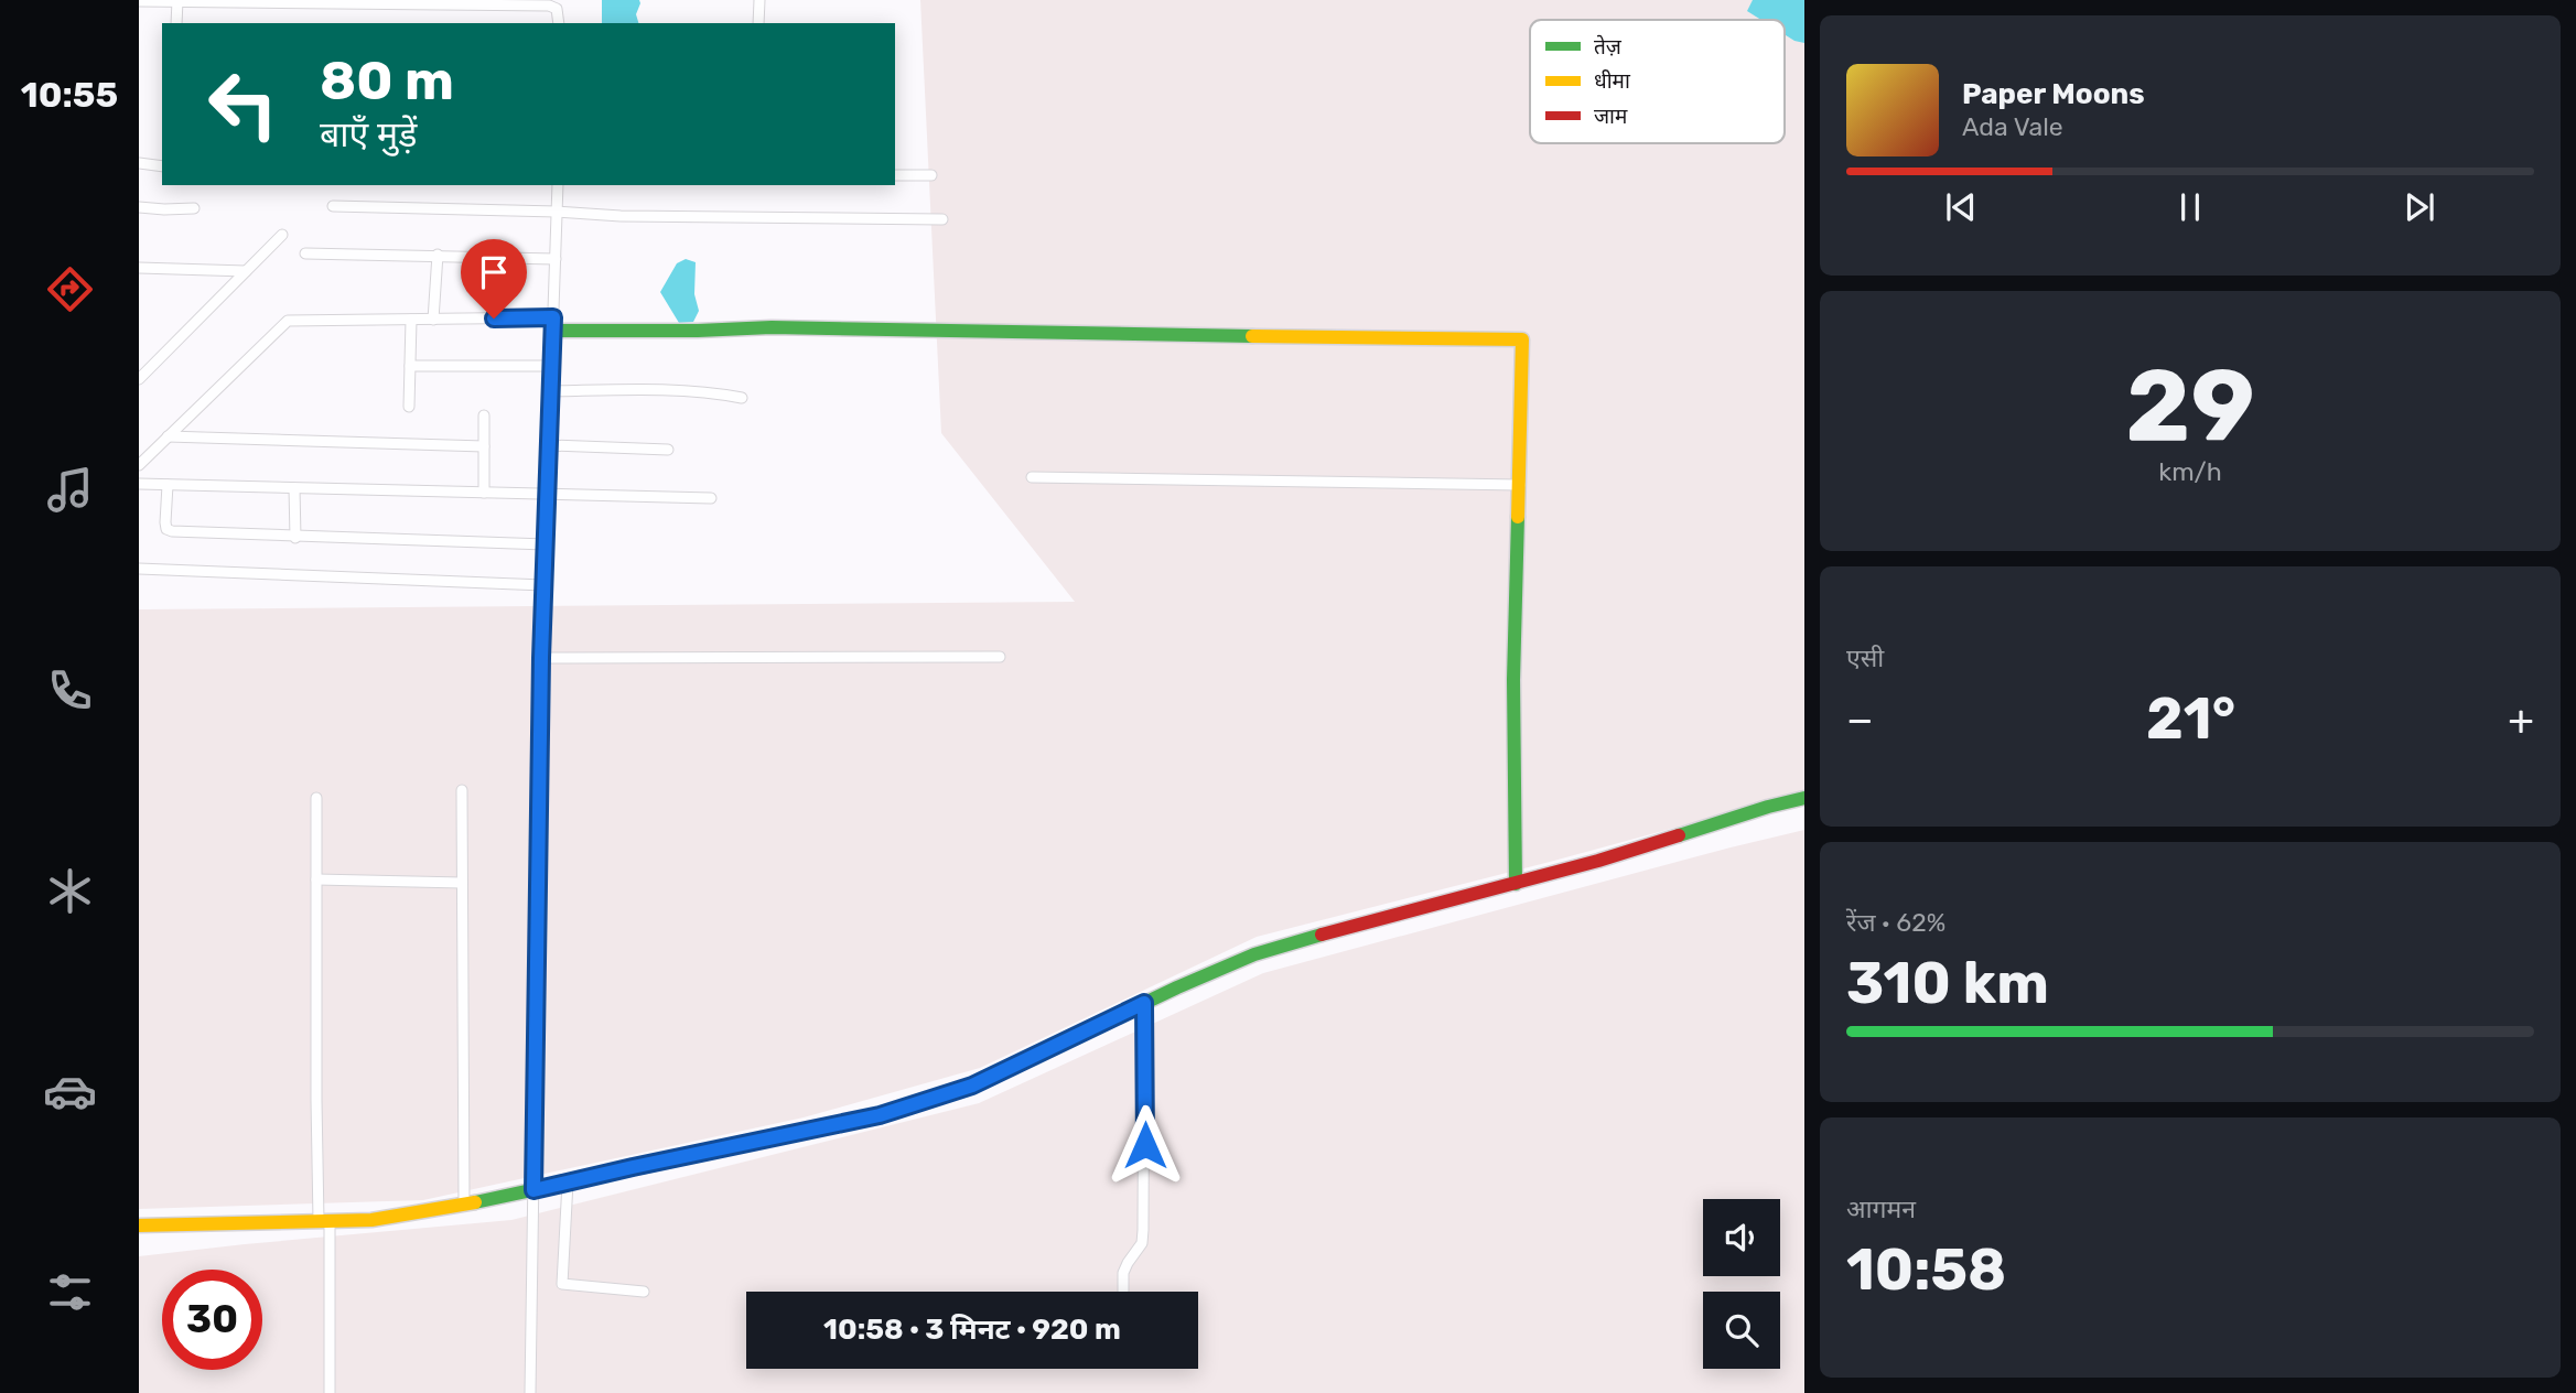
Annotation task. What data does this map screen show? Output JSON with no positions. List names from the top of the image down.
{
  "legend": ["तेज़", "धीमा", "जाम"],
  "page": {
    "tabs": "10:55",
    "turn": ["80 m", "बाएँ मुड़ें"],
    "song": ["Paper Moons", "Ada Vale"],
    "tile": [
      ["29", "km/h"],
      "एसी",
      ["रेंज · 62%", "310 km"],
      ["आगमन", "10:58"]
    ],
    "heat": ["−", "21°", "+"],
    "limit": "30",
    "trip": "10:58 · 3 मिनट · 920 m"
  }
}
